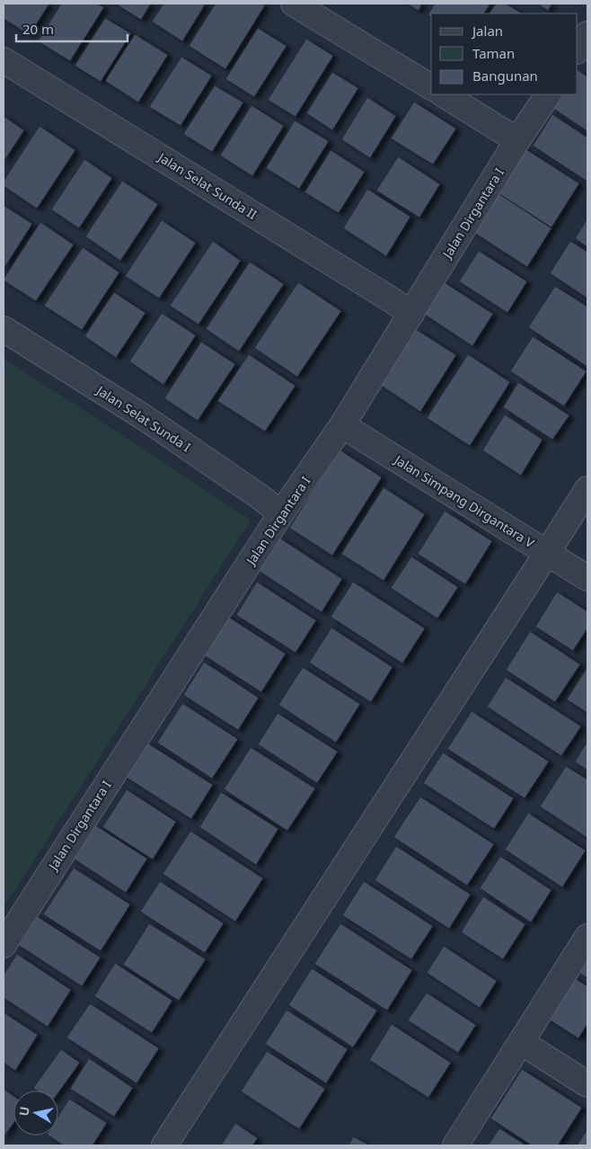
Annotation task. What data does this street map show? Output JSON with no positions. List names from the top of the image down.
{
  "streets": {
    "street": [
      "Jalan Selat Sunda II",
      "Jalan Dirgantara I",
      "Jalan Selat Sunda I",
      "Jalan Simpang Dirgantara V"
    ]
  },
  "crossings": [
    ["Jalan Selat Sunda II", "Jalan Dirgantara I"],
    ["Jalan Dirgantara I", "Jalan Selat Sunda I"],
    ["Jalan Dirgantara I", "Jalan Simpang Dirgantara V"]
  ],
  "legend": ["Jalan", "Taman", "Bangunan"],
  "scale_bar": "20 m",
  "north": "left"
}
